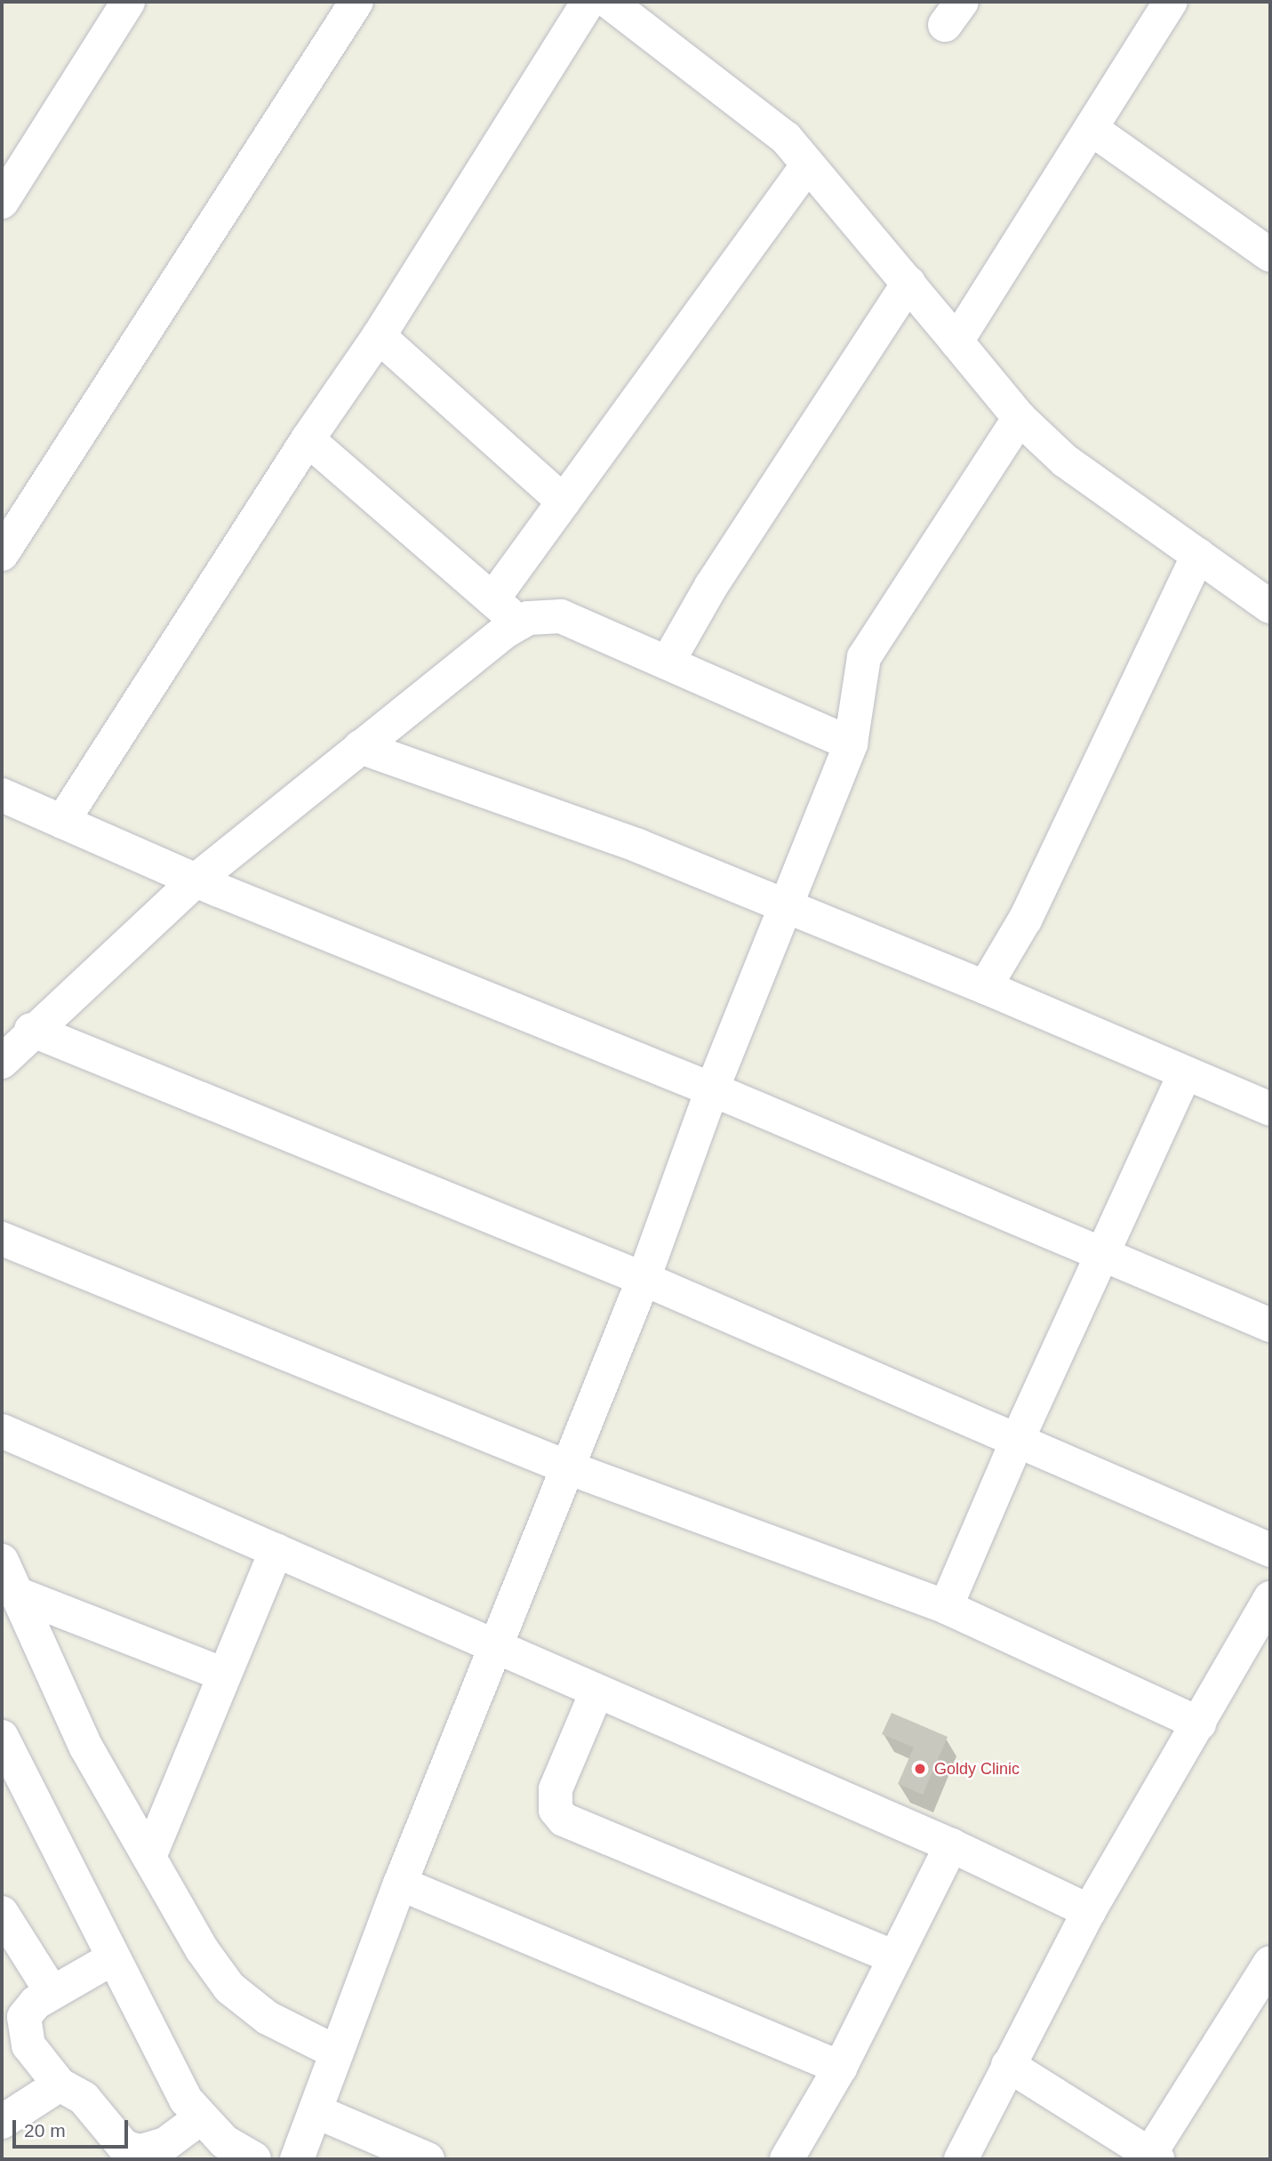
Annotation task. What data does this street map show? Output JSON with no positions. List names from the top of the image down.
{
  "places": ["Goldy Clinic"],
  "scale_bar": "20 m"
}
